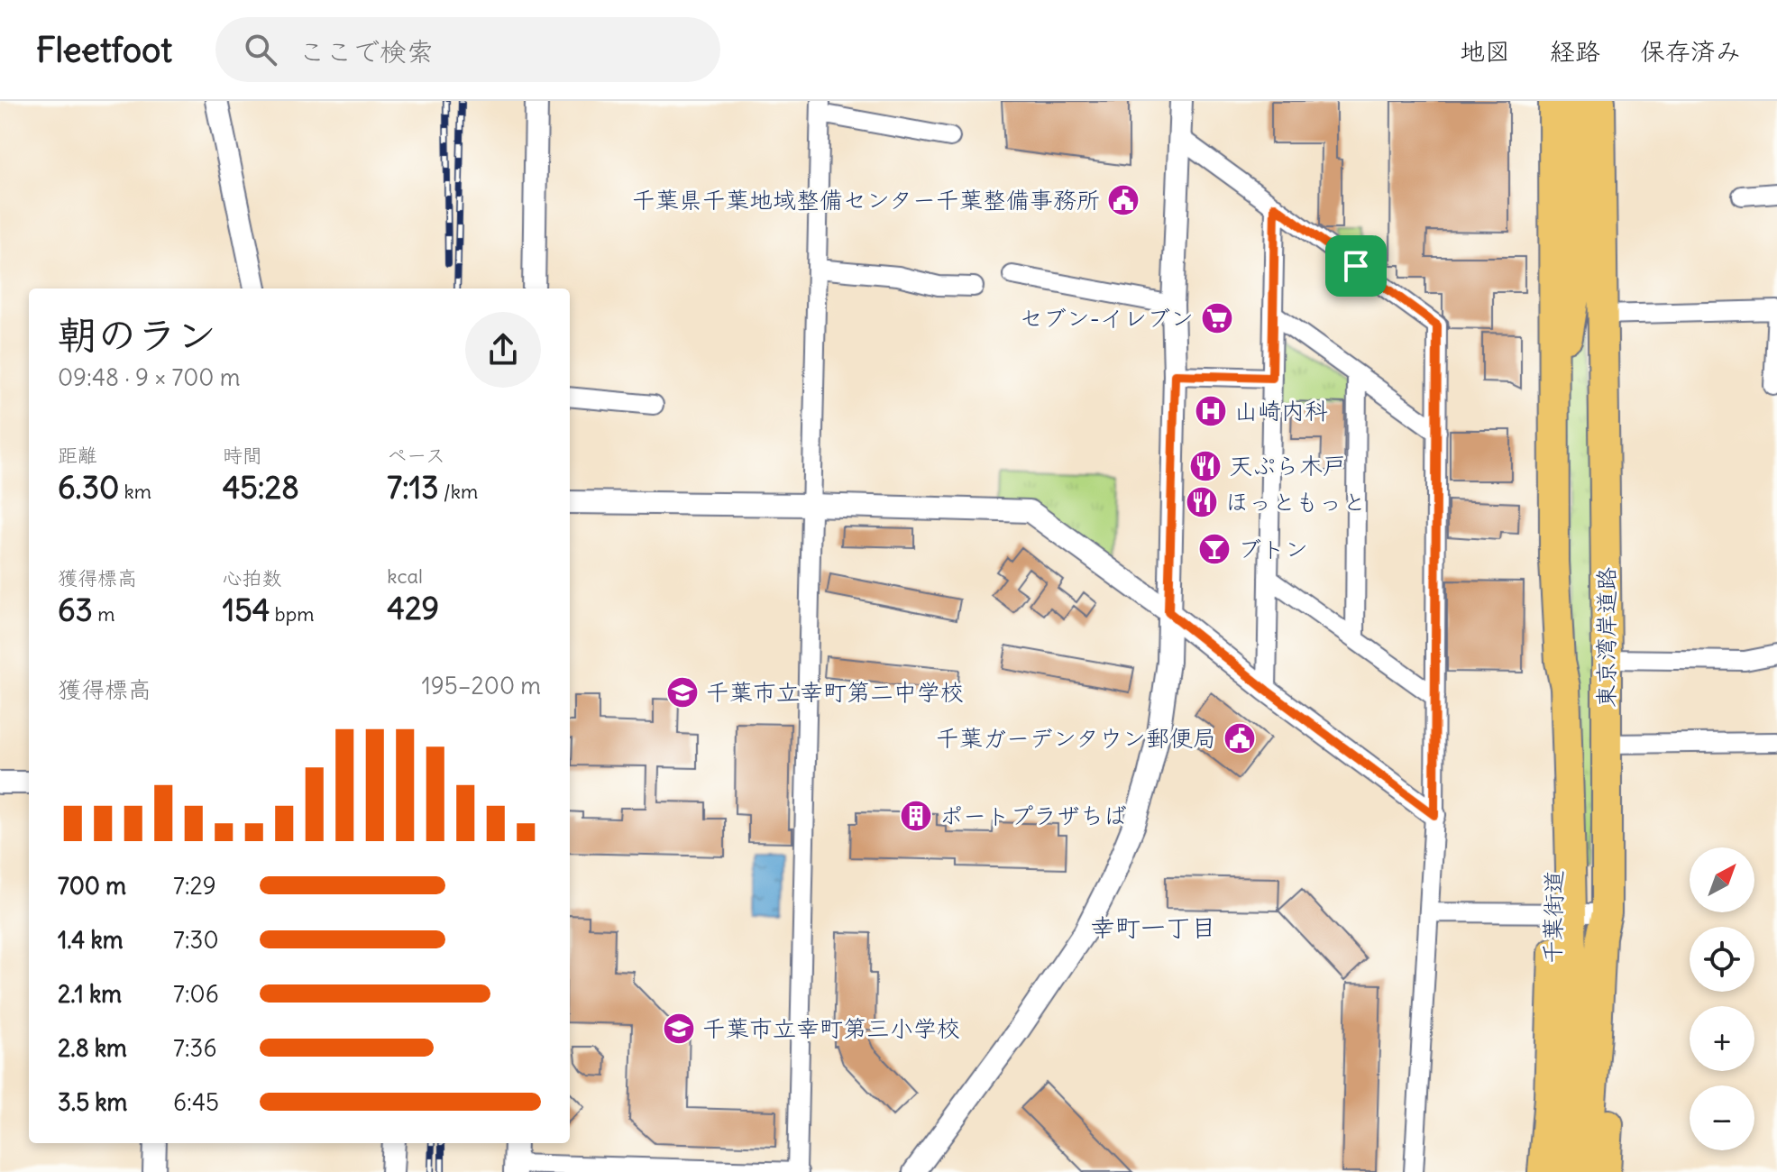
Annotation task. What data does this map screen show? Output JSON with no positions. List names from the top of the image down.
{
  "streets": {
    "highway": ["東京湾岸道路", "千葉街道"]
  },
  "crossings": [
    ["東京湾岸道路", "千葉街道"]
  ],
  "districts": ["幸町一丁目"],
  "places": {
    "public building": ["千葉県千葉地域整備センター千葉整備事務所", "千葉ガーデンタウン郵便局"],
    "supermarket": ["セブン-イレブン"],
    "hospital": ["山崎内科"],
    "restaurant": ["天ぷら木戸", "ほっともっと"],
    "bar": ["ブトン"],
    "school or university": ["千葉市立幸町第二中学校", "千葉市立幸町第三小学校"],
    "building": ["ポートプラザちば"]
  },
  "north": "top right",
  "page": {
    "header": "Fleetfoot",
    "search": "ここで検索",
    "nav": ["地図", "経路", "保存済み"],
    "heading": ["朝のラン", "09:48 · 9 × 700 m"],
    "stats": [
      ["距離", "6.30 km"],
      ["時間", "45:28"],
      ["ペース", "7:13 /km"],
      ["獲得標高", "63 m"],
      ["心拍数", "154 bpm"],
      ["kcal", "429"]
    ],
    "chart": ["獲得標高", "195–200 m"],
    "map_buttons": ["+", "−"],
    "list": [
      {
        "name": "700 m",
        "note": "7:29"
      },
      {
        "name": "1.4 km",
        "note": "7:30"
      },
      {
        "name": "2.1 km",
        "note": "7:06"
      },
      {
        "name": "2.8 km",
        "note": "7:36"
      },
      {
        "name": "3.5 km",
        "note": "6:45"
      }
    ]
  }
}
